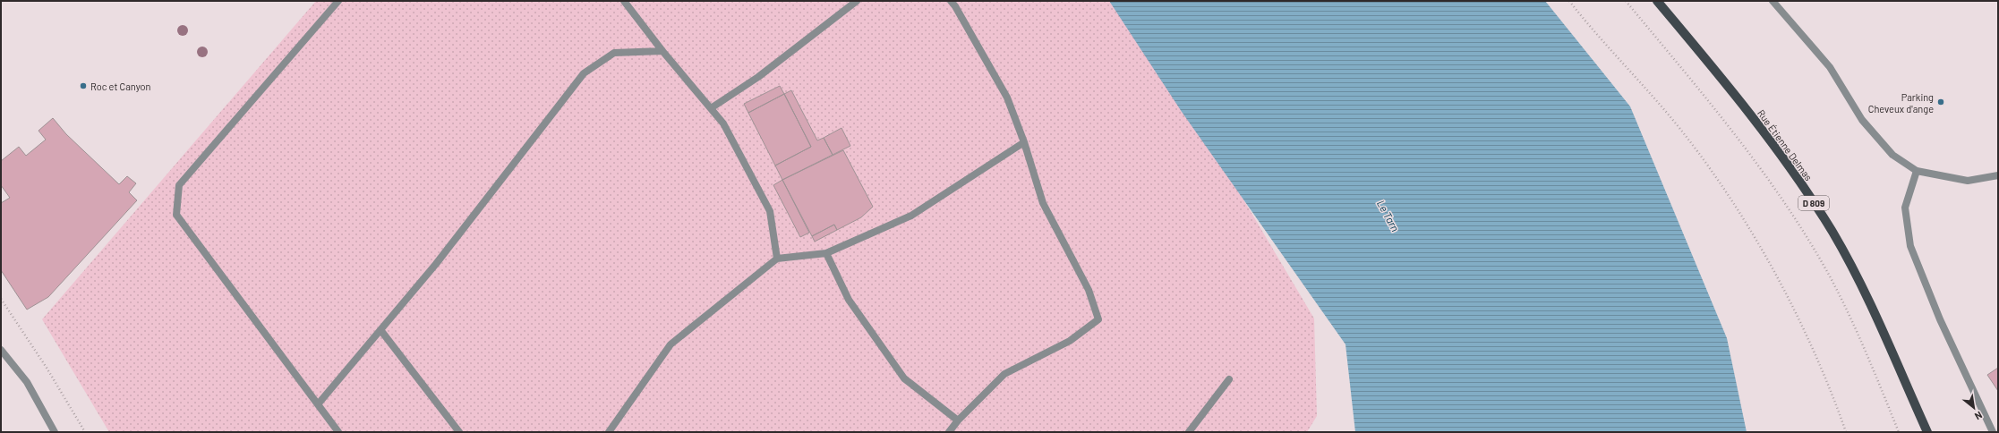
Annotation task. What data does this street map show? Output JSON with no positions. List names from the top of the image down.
{
  "streets": {
    "main road": ["Rue Étienne Delmas", "D 809"]
  },
  "water": ["Le Tarn"],
  "places": ["Roc et Canyon", "Parking Cheveux d'ange"],
  "north": "bottom right"
}
